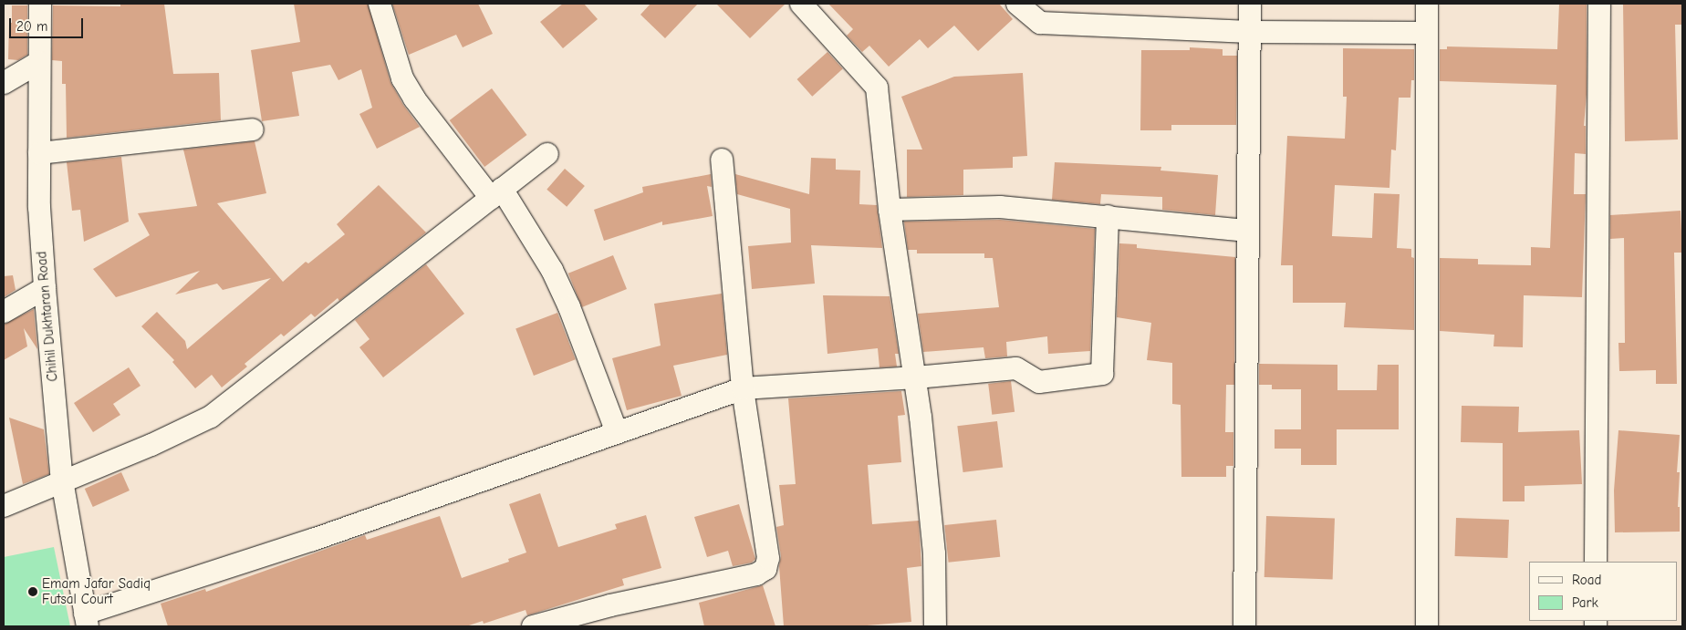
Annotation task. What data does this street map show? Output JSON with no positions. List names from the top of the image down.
{
  "streets": {
    "street": ["Chihil Dukhtaran Road"]
  },
  "places": ["Emam Jafar Sadiq Futsal Court"],
  "legend": ["Road", "Park"],
  "scale_bar": "20 m"
}
